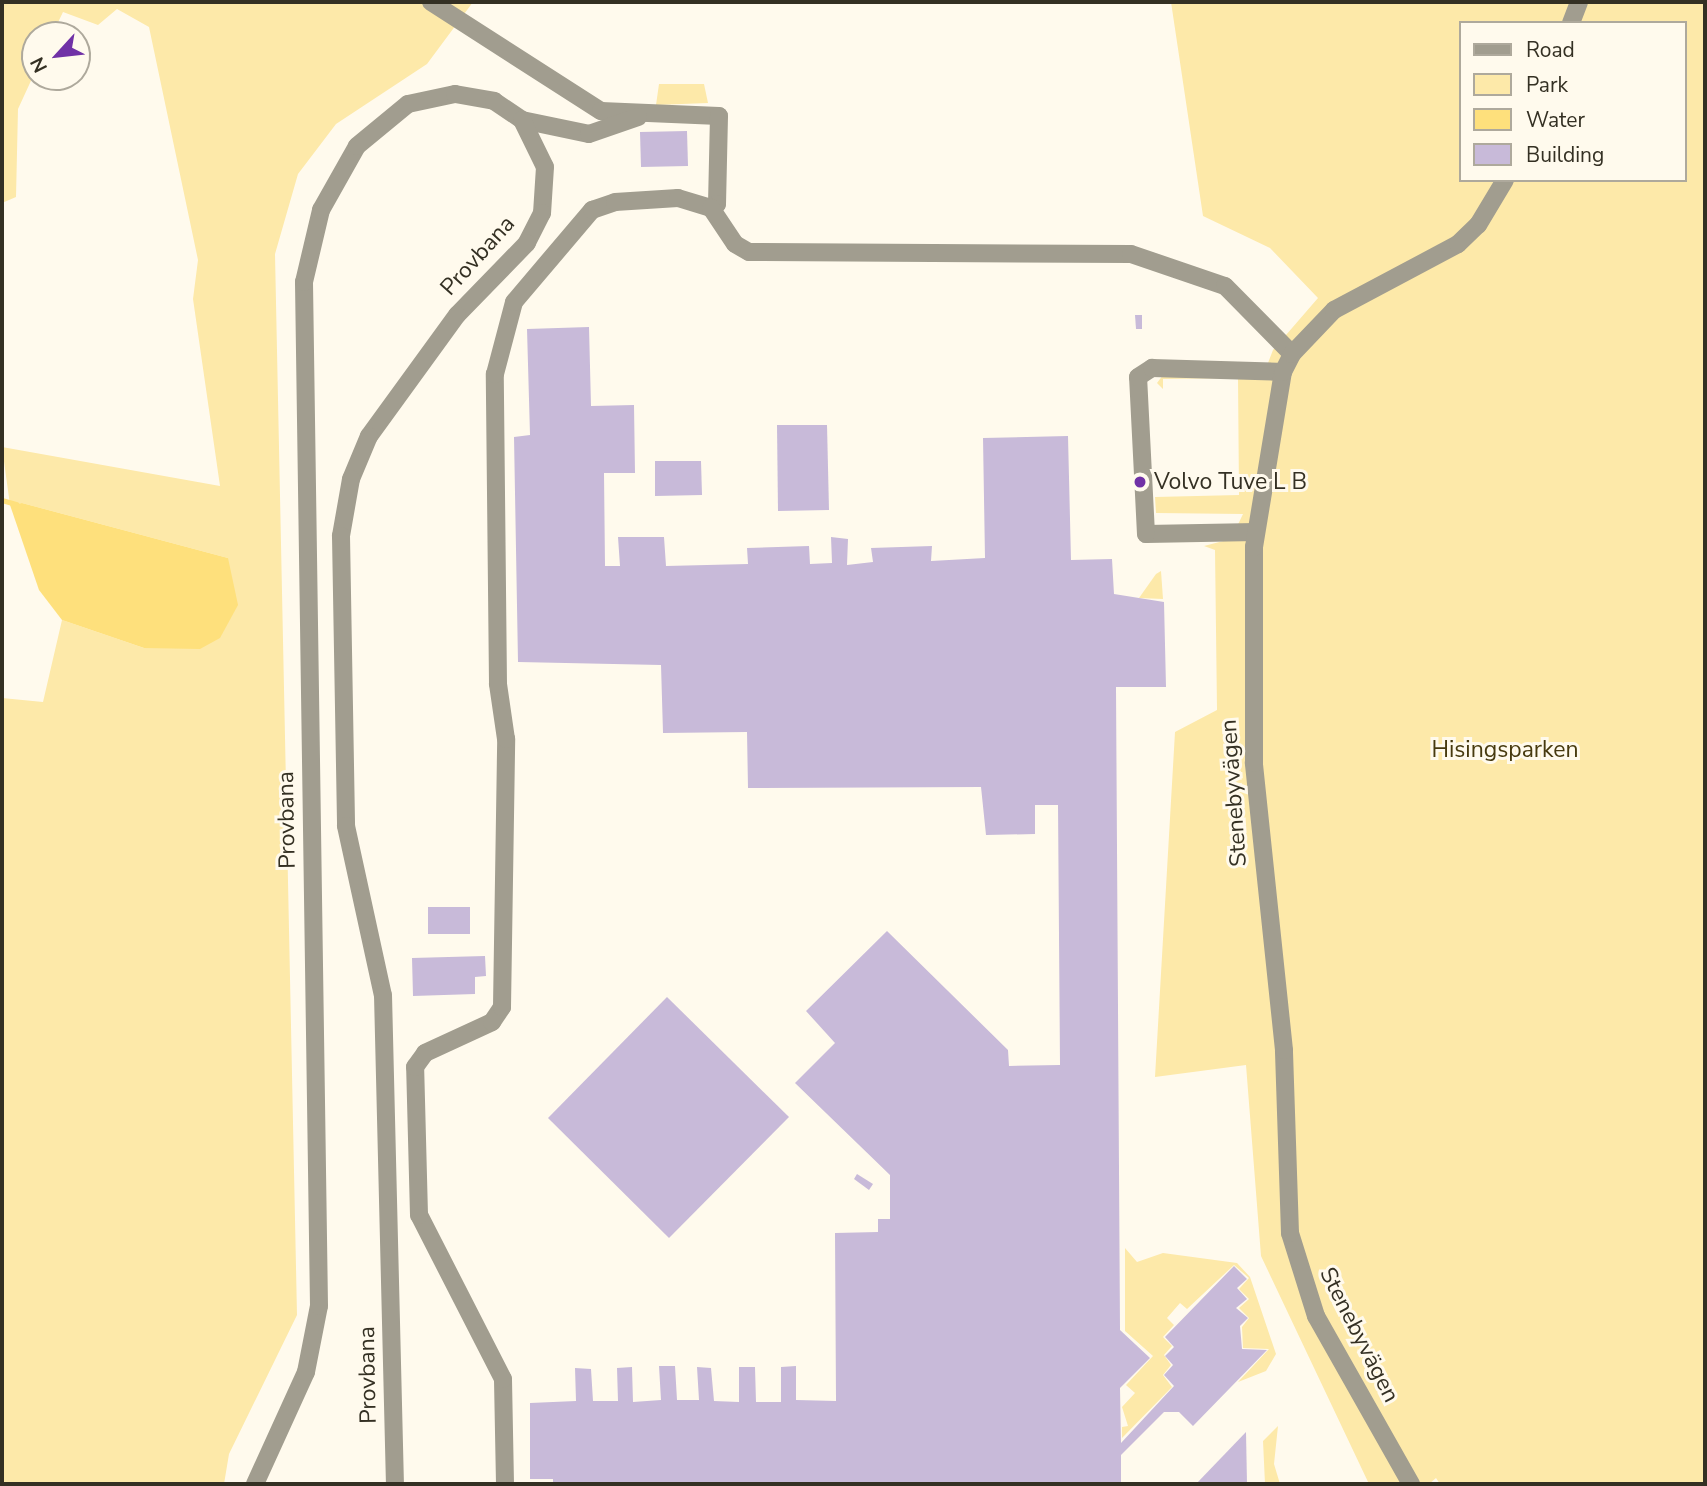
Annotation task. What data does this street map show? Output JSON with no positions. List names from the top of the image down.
{
  "streets": {
    "street": ["Provbana", "Stenebyvägen"]
  },
  "parks": ["Hisingsparken"],
  "places": ["Volvo Tuve L B"],
  "legend": [
    "Road",
    "Park",
    "Water",
    "Building"
  ],
  "north": "bottom left"
}
